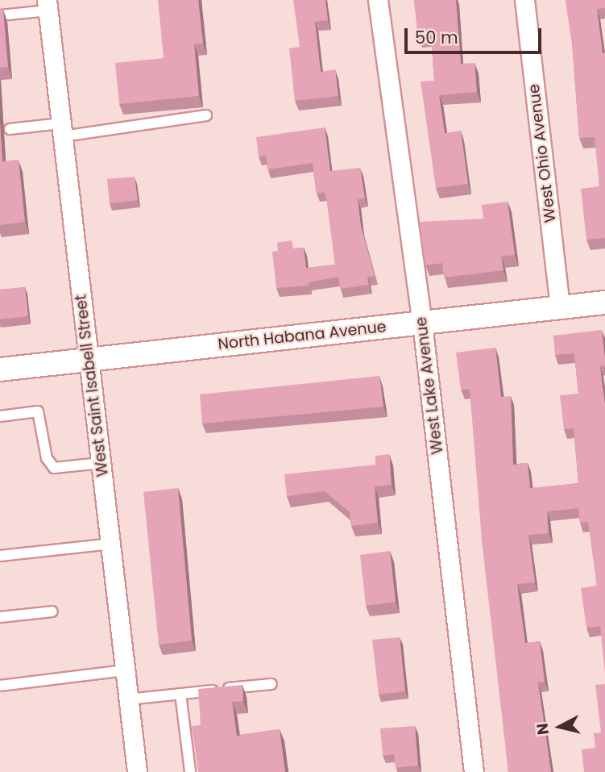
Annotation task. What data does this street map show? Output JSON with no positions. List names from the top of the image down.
{
  "streets": {
    "street": [
      "West Ohio Avenue",
      "North Habana Avenue",
      "West Saint Isabell Street",
      "West Lake Avenue"
    ]
  },
  "crossings": [
    ["West Ohio Avenue", "North Habana Avenue"],
    ["North Habana Avenue", "West Saint Isabell Street"],
    ["North Habana Avenue", "West Lake Avenue"]
  ],
  "scale_bar": "50 m",
  "north": "left"
}
